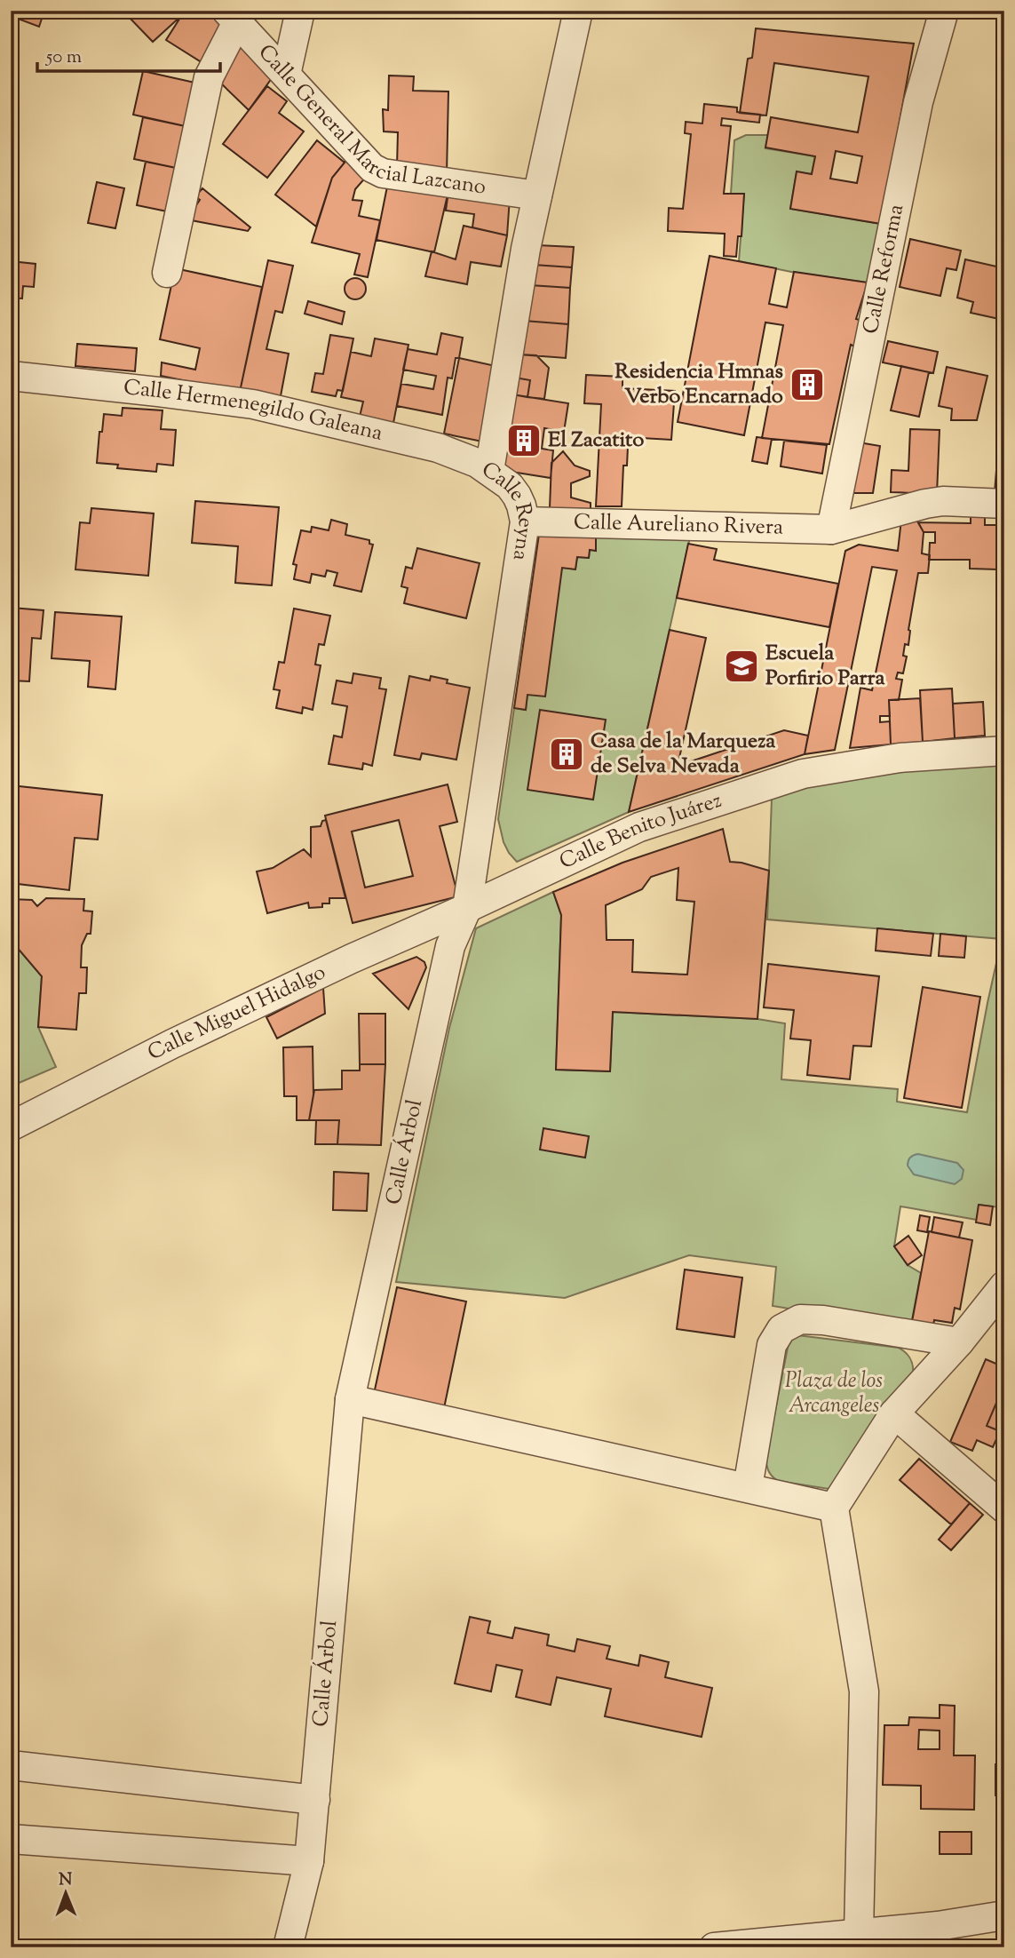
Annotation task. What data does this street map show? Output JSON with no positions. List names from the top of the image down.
{
  "streets": {
    "street": [
      "Calle General Marcial Lazcano",
      "Calle Reforma",
      "Calle Hermenegildo Galeana",
      "Calle Reyna",
      "Calle Aureliano Rivera",
      "Calle Benito Juárez",
      "Calle Miguel Hidalgo",
      "Calle Árbol"
    ]
  },
  "crossings": [
    ["Calle General Marcial Lazcano", "Calle Reyna"],
    ["Calle Reforma", "Calle Aureliano Rivera"],
    ["Calle Hermenegildo Galeana", "Calle Reyna"],
    ["Calle Reyna", "Calle Aureliano Rivera"],
    ["Calle Reyna", "Calle Benito Juárez"],
    ["Calle Reyna", "Calle Miguel Hidalgo"],
    ["Calle Reyna", "Calle Árbol"],
    ["Calle Benito Juárez", "Calle Miguel Hidalgo"],
    ["Calle Benito Juárez", "Calle Árbol"],
    ["Calle Miguel Hidalgo", "Calle Árbol"]
  ],
  "parks": ["Plaza de los Arcangeles"],
  "places": {
    "building": ["Residencia Hmnas Verbo Encarnado", "El Zacatito", "Casa de la Marqueza de Selva Nevada"],
    "school or university": ["Escuela Porfirio Parra"]
  },
  "scale_bar": "50 m",
  "north": "top"
}
